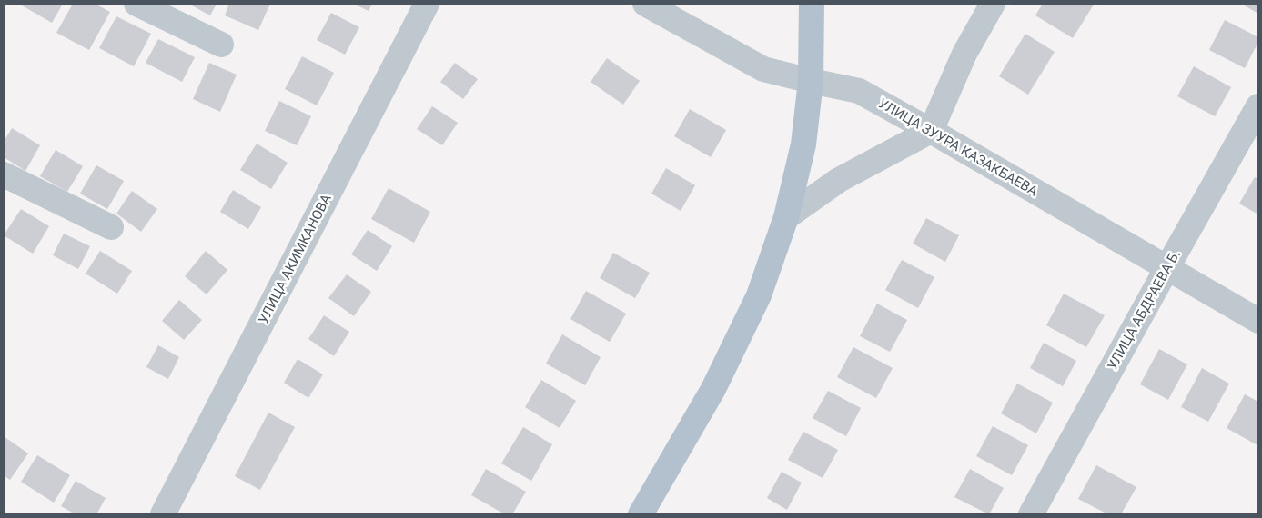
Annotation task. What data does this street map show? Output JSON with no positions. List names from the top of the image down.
{
  "streets": {
    "street": ["УЛИЦА ЗУУРА КАЗАКБАЕВА", "УЛИЦА АКИМКАНОВА", "УЛИЦА АБДРАЕВА Б."]
  },
  "crossings": [
    ["УЛИЦА ЗУУРА КАЗАКБАЕВА", "УЛИЦА АБДРАЕВА Б."]
  ]
}
